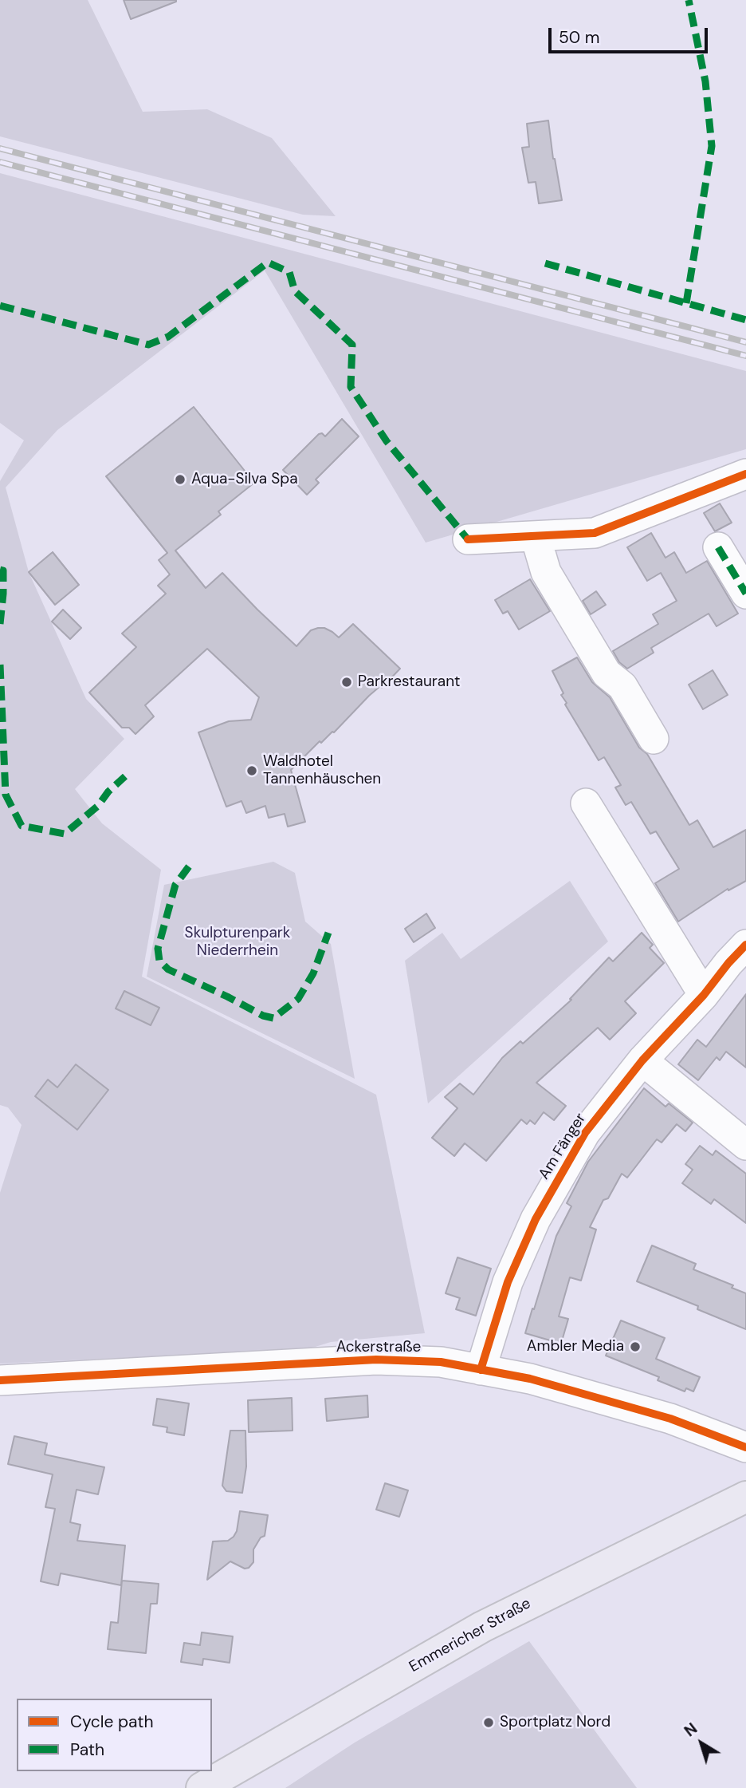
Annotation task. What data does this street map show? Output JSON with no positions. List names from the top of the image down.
{
  "streets": {
    "main road": ["Emmericher Straße"],
    "street": ["Am Fänger", "Ackerstraße"]
  },
  "crossings": [
    ["Am Fänger", "Ackerstraße"]
  ],
  "parks": ["Skulpturenpark Niederrhein"],
  "places": [
    "Aqua-Silva Spa",
    "Parkrestaurant",
    "Waldhotel Tannenhäuschen",
    "Ambler Media",
    "Sportplatz Nord"
  ],
  "legend": ["Cycle path", "Path"],
  "scale_bar": "50 m",
  "north": "top left"
}
